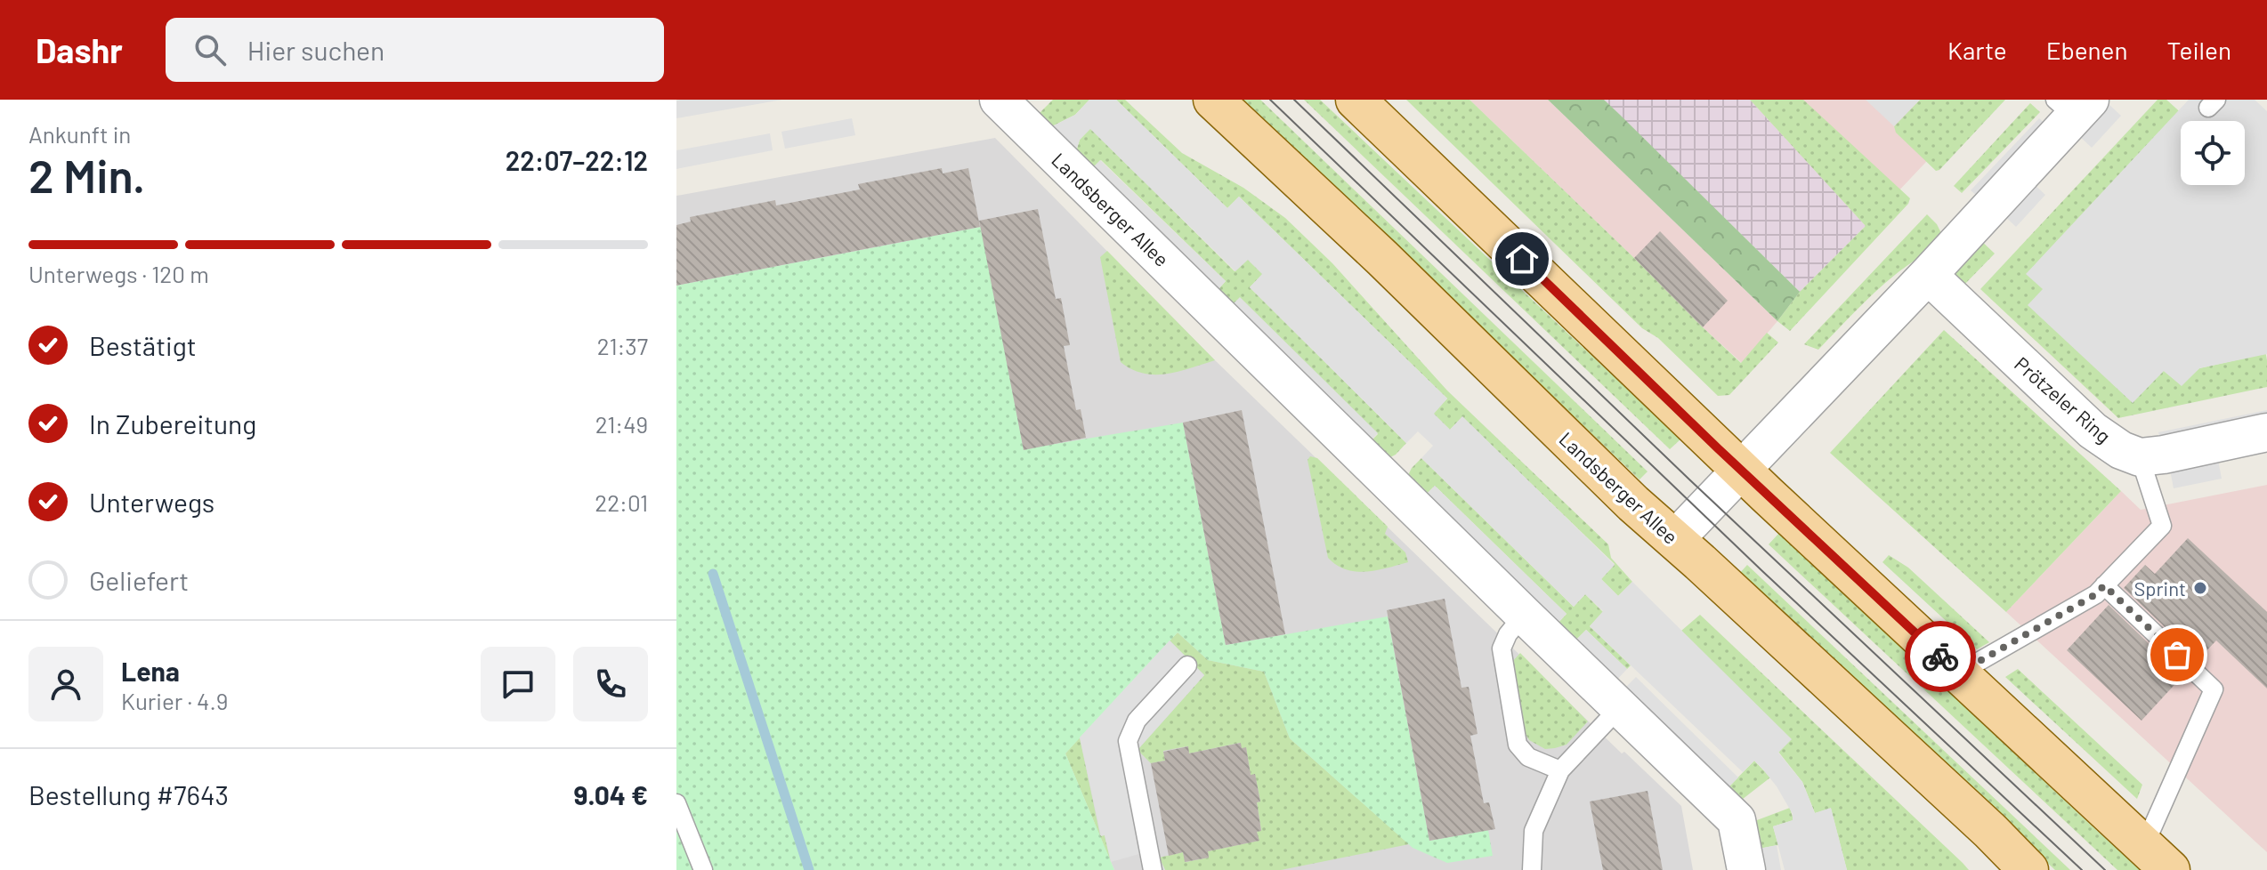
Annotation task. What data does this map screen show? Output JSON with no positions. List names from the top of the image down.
{
  "streets": {
    "main road": ["Landsberger Allee"],
    "street": ["Prötzeler Ring"]
  },
  "places": ["Sprint"],
  "page": {
    "header": "Dashr",
    "search": "Hier suchen",
    "nav": ["Karte", "Ebenen", "Teilen"],
    "heading": ["2 Min.", "Ankunft in", "22:07–22:12"],
    "panel": [
      "Lena",
      "Kurier · 4.9",
      "Bestellung #7643",
      "9.04 €"
    ],
    "bar": "Unterwegs · 120 m",
    "list": [
      ["Bestätigt", "21:37"],
      ["In Zubereitung", "21:49"],
      ["Unterwegs", "22:01"],
      "Geliefert"
    ]
  }
}
